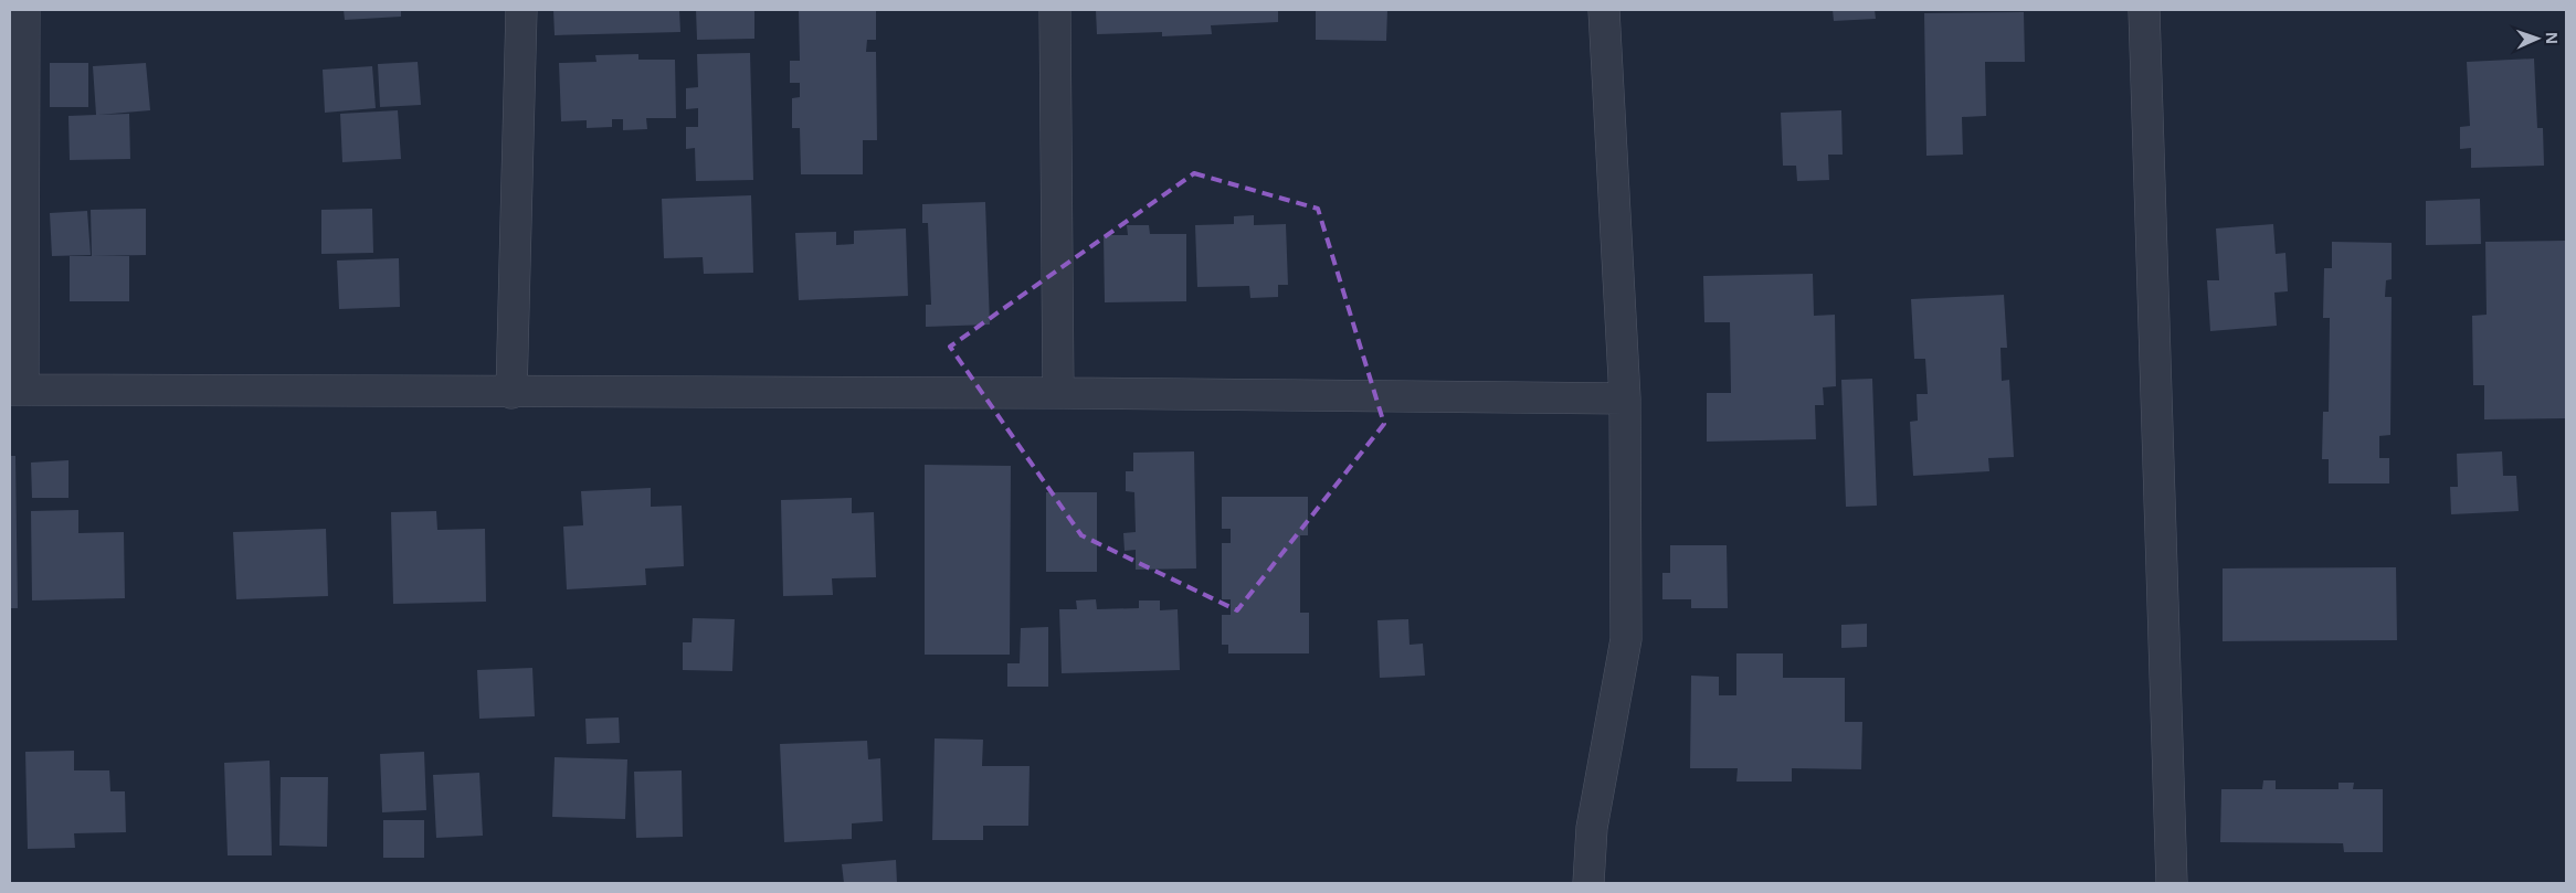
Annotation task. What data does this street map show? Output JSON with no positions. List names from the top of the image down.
{
  "north": "right"
}
